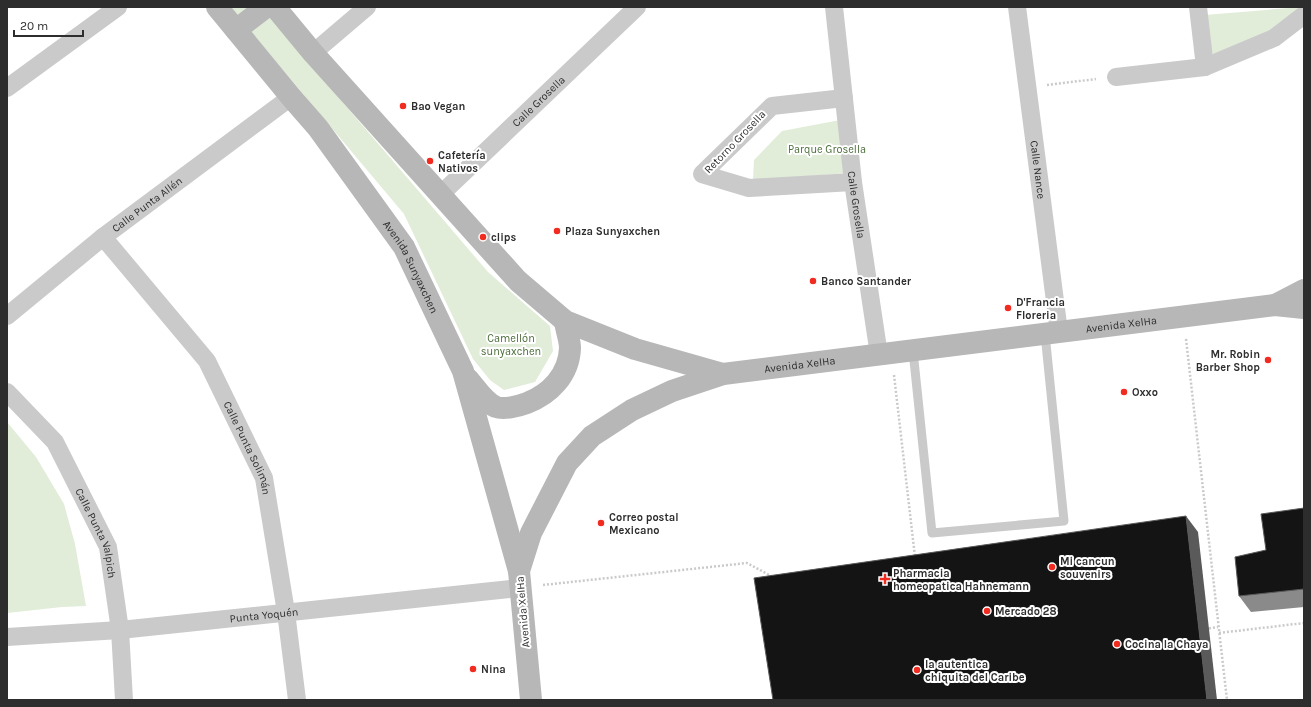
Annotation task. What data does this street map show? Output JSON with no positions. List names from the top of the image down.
{
  "streets": {
    "street": [
      "Calle Grosella",
      "Retorno Grosella",
      "Calle Nance",
      "Calle Punta Allén",
      "Avenida Sunyaxchen",
      "Avenida XelHa",
      "Calle Punta Solimán",
      "Calle Punta Valpich",
      "Punta Yoquén"
    ]
  },
  "crossings": [
    ["Calle Grosella", "Retorno Grosella"],
    ["Calle Grosella", "Avenida XelHa"],
    ["Calle Nance", "Avenida XelHa"],
    ["Calle Punta Allén", "Avenida Sunyaxchen"],
    ["Calle Punta Allén", "Calle Punta Solimán"],
    ["Avenida Sunyaxchen", "Avenida XelHa"],
    ["Avenida Sunyaxchen", "Punta Yoquén"],
    ["Avenida XelHa", "Punta Yoquén"],
    ["Calle Punta Solimán", "Punta Yoquén"],
    ["Calle Punta Valpich", "Punta Yoquén"]
  ],
  "parks": ["Parque Grosella", "Camellón sunyaxchen"],
  "places": {
    "other": [
      "Bao Vegan",
      "Cafetería Nativos",
      "Plaza Sunyaxchen",
      "clips",
      "Banco Santander",
      "D'Francia Floreria",
      "Mr. Robin Barber Shop",
      "Oxxo",
      "Correo postal Mexicano",
      "Mi cancun souvenirs",
      "Mercado 28",
      "Cocina la Chaya",
      "Nina",
      "la autentica chiquita del Caribe"
    ],
    "health": ["Pharmacia homeopatica Hahnemann"]
  },
  "scale_bar": "20 m"
}
